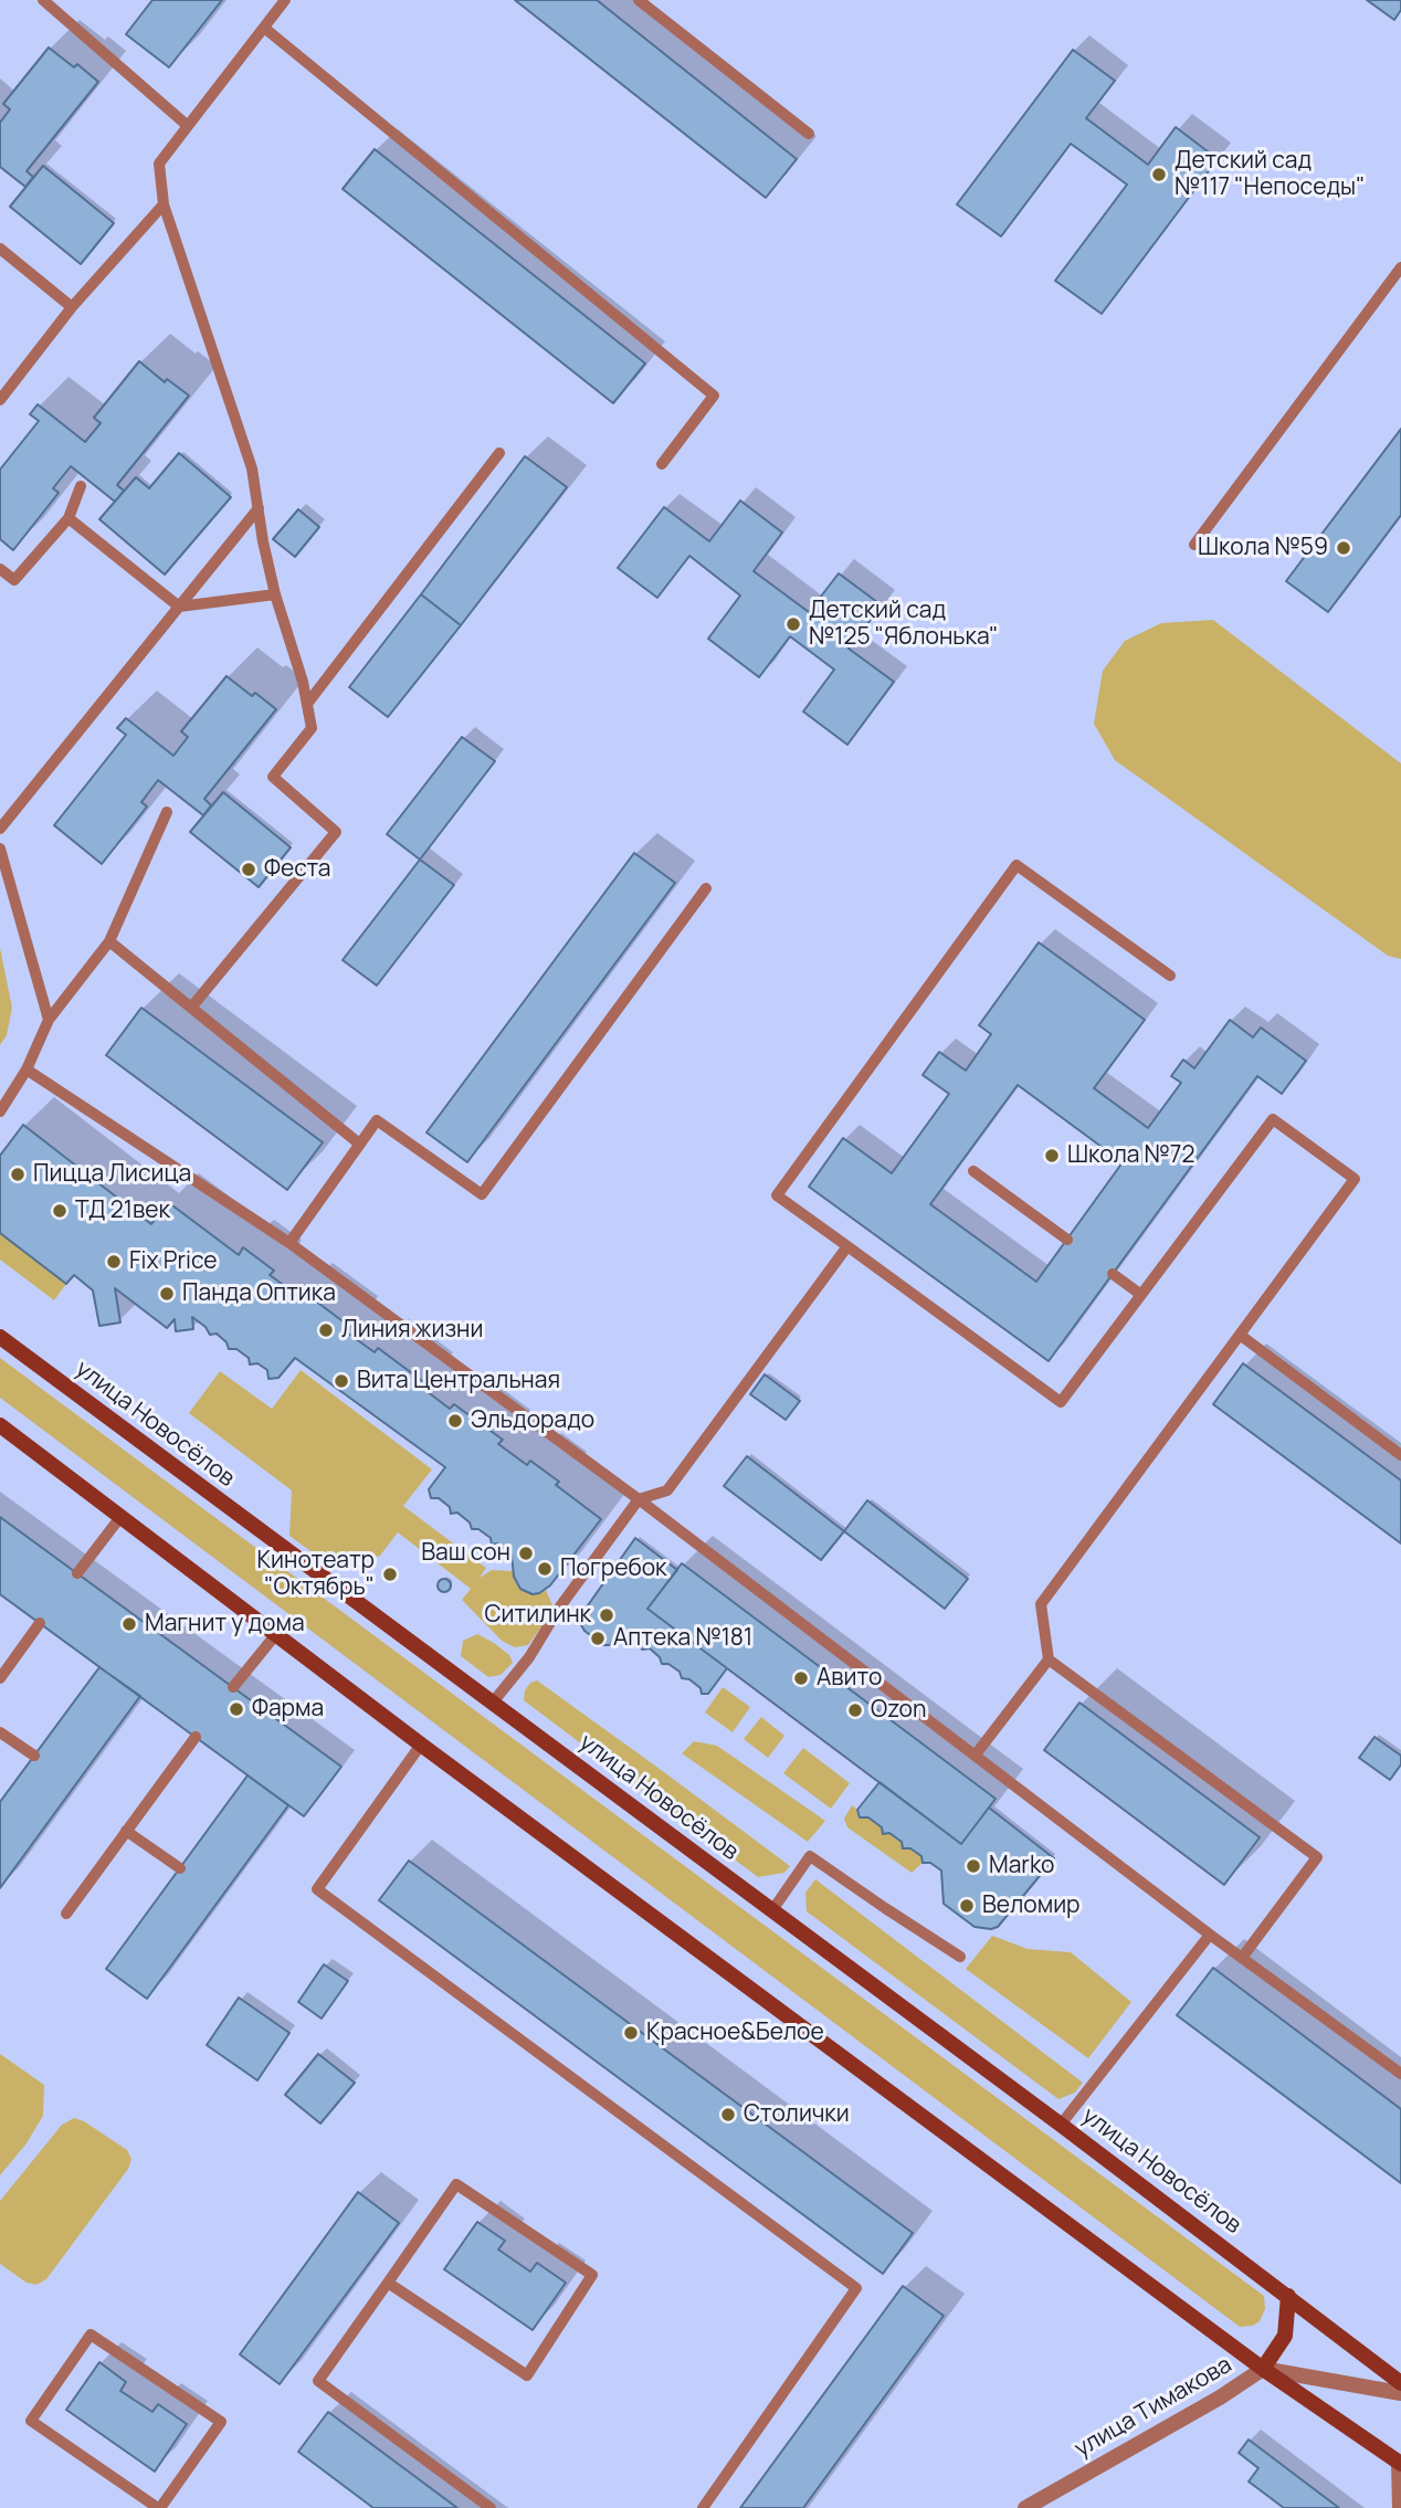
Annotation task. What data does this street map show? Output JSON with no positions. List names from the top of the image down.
{
  "streets": {
    "main road": ["улица Новосёлов"],
    "street": ["улица Тимакова"]
  },
  "places": [
    "Детский сад №117 \"Непоседы\"",
    "Школа №59",
    "Детский сад №125 \"Яблонька\"",
    "Феста",
    "Школа №72",
    "Пицца Лисица",
    "ТД 21век",
    "Fix Price",
    "Панда Оптика",
    "Линия жизни",
    "Вита Центральная",
    "Эльдорадо",
    "Ваш сон",
    "Погребок",
    "Кинотеатр \"Октябрь\"",
    "Ситилинк",
    "Магнит у дома",
    "Аптека №181",
    "Авито",
    "Фарма",
    "Ozon",
    "Marko",
    "Веломир",
    "Красное&Белое",
    "Столички"
  ]
}
